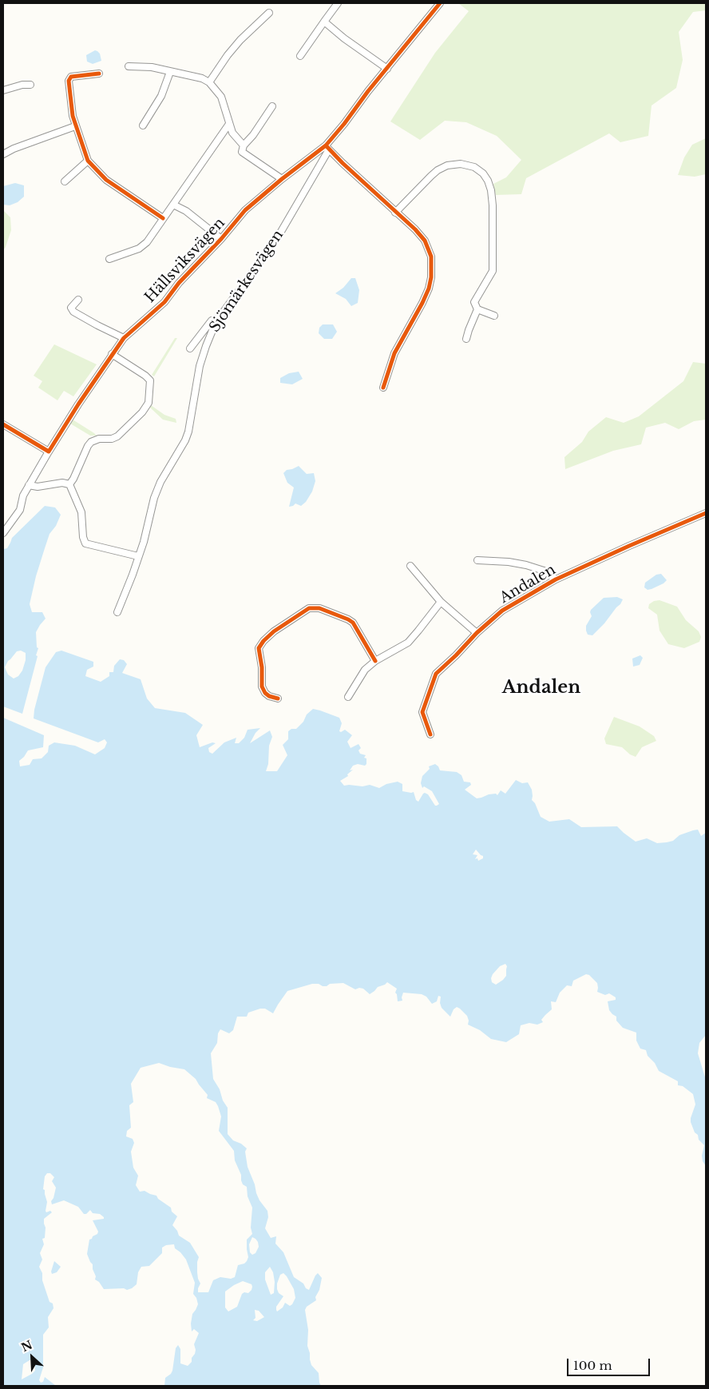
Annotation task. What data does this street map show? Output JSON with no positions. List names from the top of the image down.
{
  "streets": {
    "street": ["Hällsviksvägen", "Sjömärkesvägen", "Andalen"]
  },
  "crossings": [
    ["Hällsviksvägen", "Sjömärkesvägen"]
  ],
  "districts": ["Andalen"],
  "scale_bar": "100 m",
  "north": "top left"
}
